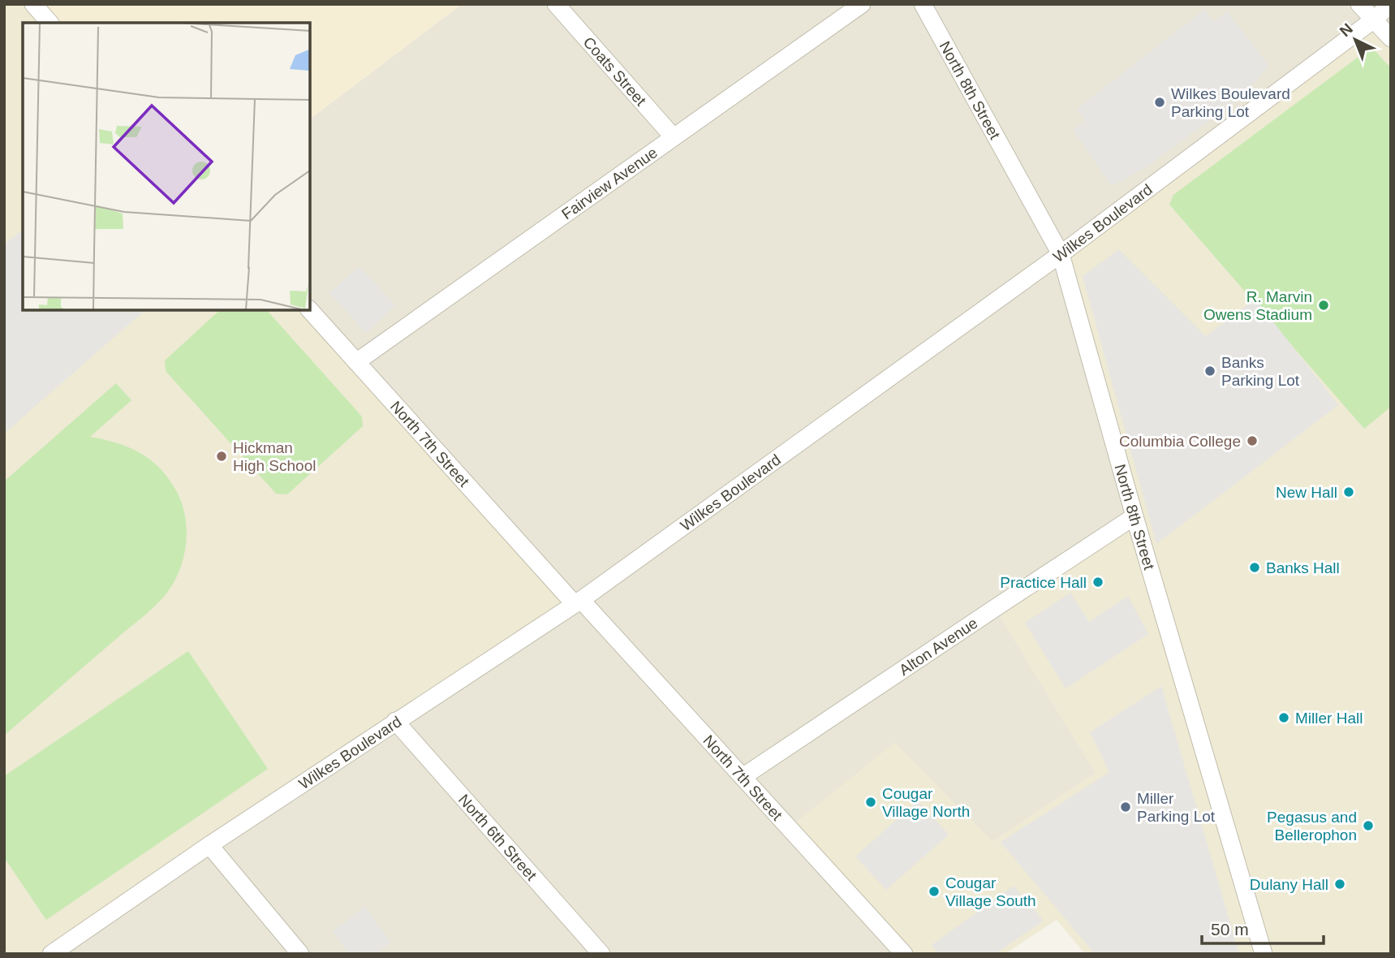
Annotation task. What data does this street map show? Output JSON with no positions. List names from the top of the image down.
{
  "streets": {
    "street": [
      "Coats Street",
      "North 8th Street",
      "Fairview Avenue",
      "Wilkes Boulevard",
      "North 7th Street",
      "Alton Avenue",
      "North 6th Street"
    ]
  },
  "crossings": [
    ["Coats Street", "Fairview Avenue"],
    ["North 8th Street", "Wilkes Boulevard"],
    ["North 8th Street", "Alton Avenue"],
    ["Fairview Avenue", "North 7th Street"],
    ["Wilkes Boulevard", "North 7th Street"],
    ["Wilkes Boulevard", "North 6th Street"],
    ["North 7th Street", "Alton Avenue"]
  ],
  "places": [
    "Wilkes Boulevard Parking Lot",
    "R. Marvin Owens Stadium",
    "Banks Parking Lot",
    "Columbia College",
    "Hickman High School",
    "New Hall",
    "Banks Hall",
    "Practice Hall",
    "Miller Hall",
    "Cougar Village North",
    "Miller Parking Lot",
    "Pegasus and Bellerophon",
    "Dulany Hall",
    "Cougar Village South"
  ],
  "scale_bar": "50 m",
  "north": "top left"
}
